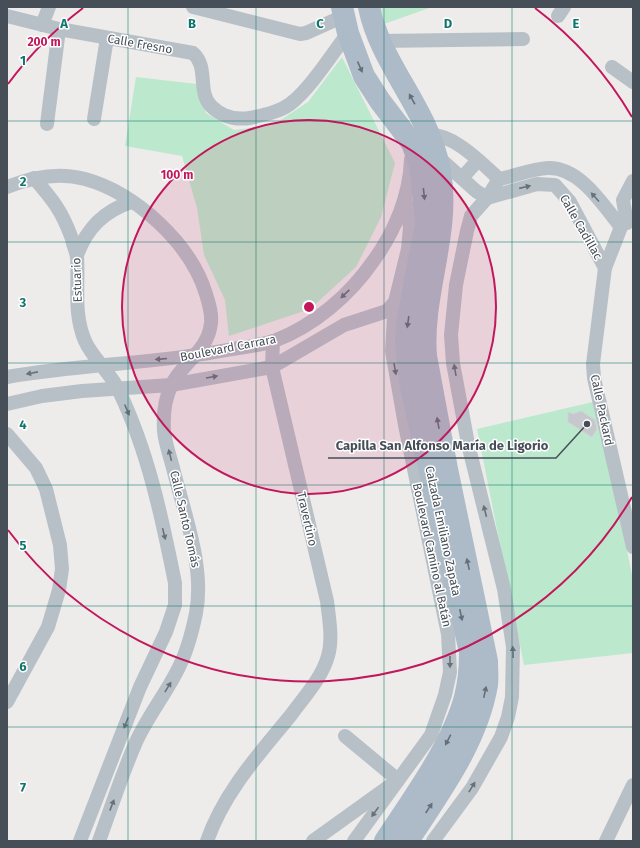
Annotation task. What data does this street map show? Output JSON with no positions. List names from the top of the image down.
{
  "streets": {
    "main road": ["Calzada Emiliano Zapata"],
    "street": [
      "Calle Fresno",
      "Calle Cadillac",
      "Estuario",
      "Boulevard Carrara",
      "Calle Packard",
      "Calle Santo Tomás",
      "Travertino",
      "Boulevard Camino al Batán"
    ]
  },
  "crossings": [
    ["Calle Fresno", "Calzada Emiliano Zapata"],
    ["Calle Cadillac", "Calle Packard"],
    ["Estuario", "Boulevard Carrara"],
    ["Estuario", "Calle Santo Tomás"],
    ["Boulevard Carrara", "Calle Santo Tomás"],
    ["Boulevard Carrara", "Travertino"],
    ["Boulevard Carrara", "Calzada Emiliano Zapata"],
    ["Boulevard Carrara", "Boulevard Camino al Batán"]
  ],
  "places": ["Capilla San Alfonso María de Ligorio"],
  "grid": {
    "columns": [
      "A",
      "B",
      "C",
      "D",
      "E"
    ],
    "rows": [
      "1",
      "2",
      "3",
      "4",
      "5",
      "6",
      "7"
    ]
  },
  "rings": ["200 m", "100 m"]
}
